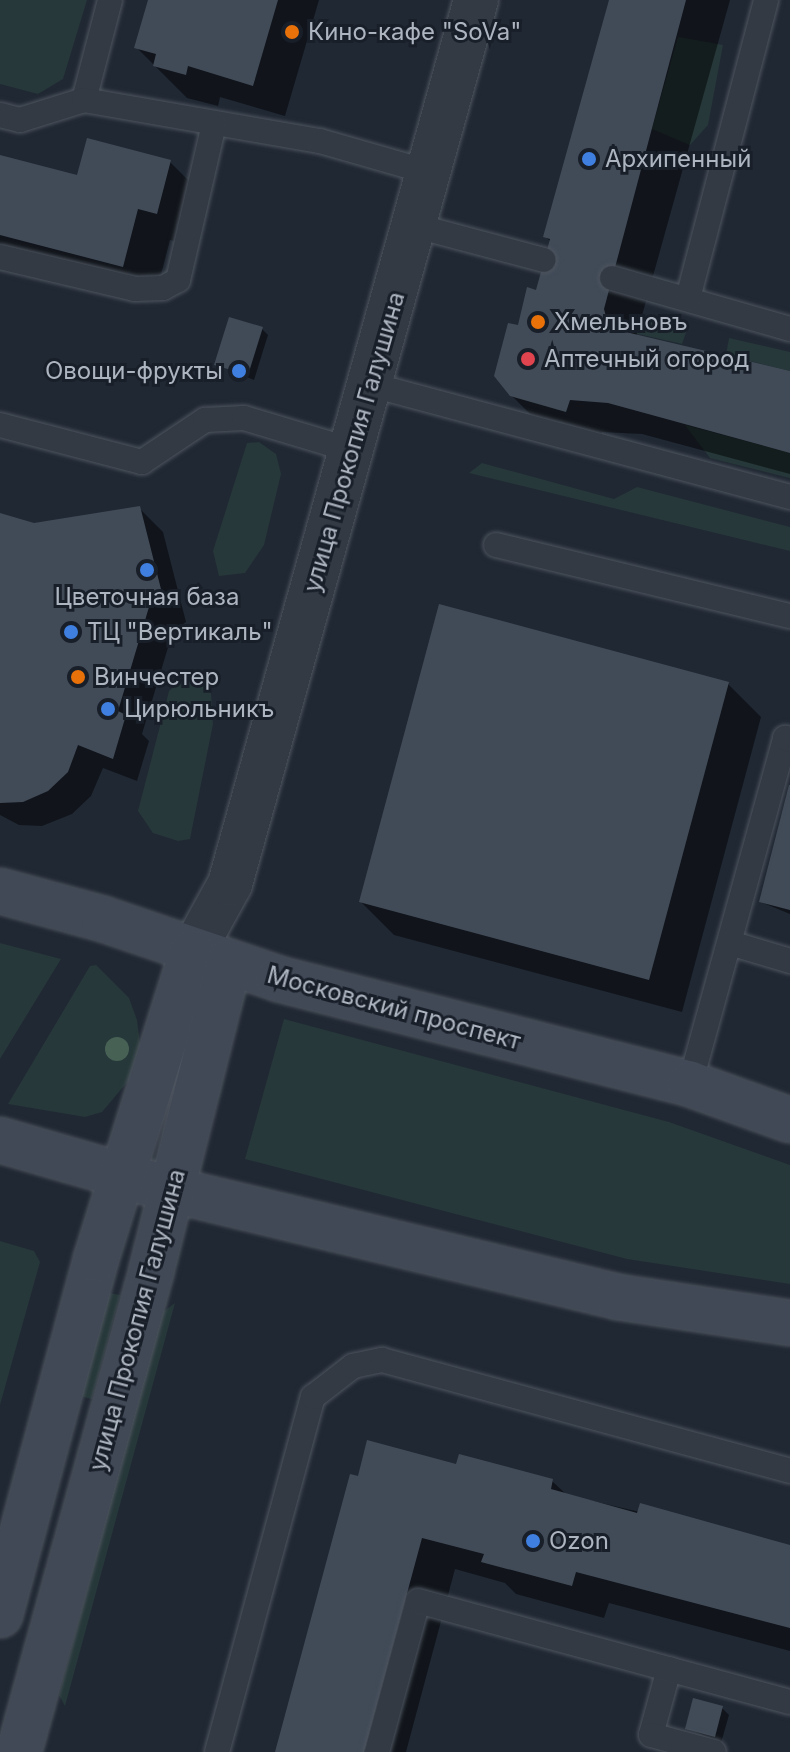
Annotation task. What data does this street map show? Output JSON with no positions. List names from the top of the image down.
{
  "streets": {
    "main road": ["улица Прокопия Галушина", "Московский проспект"]
  },
  "crossings": [
    ["улица Прокопия Галушина", "Московский проспект"]
  ],
  "places": [
    "Кино-кафе \"SoVa\"",
    "Архипенный",
    "Хмельновъ",
    "Аптечный огород",
    "Овощи-фрукты",
    "Цветочная база",
    "ТЦ \"Вертикаль\"",
    "Винчестер",
    "Цирюльникъ",
    "Ozon"
  ]
}
